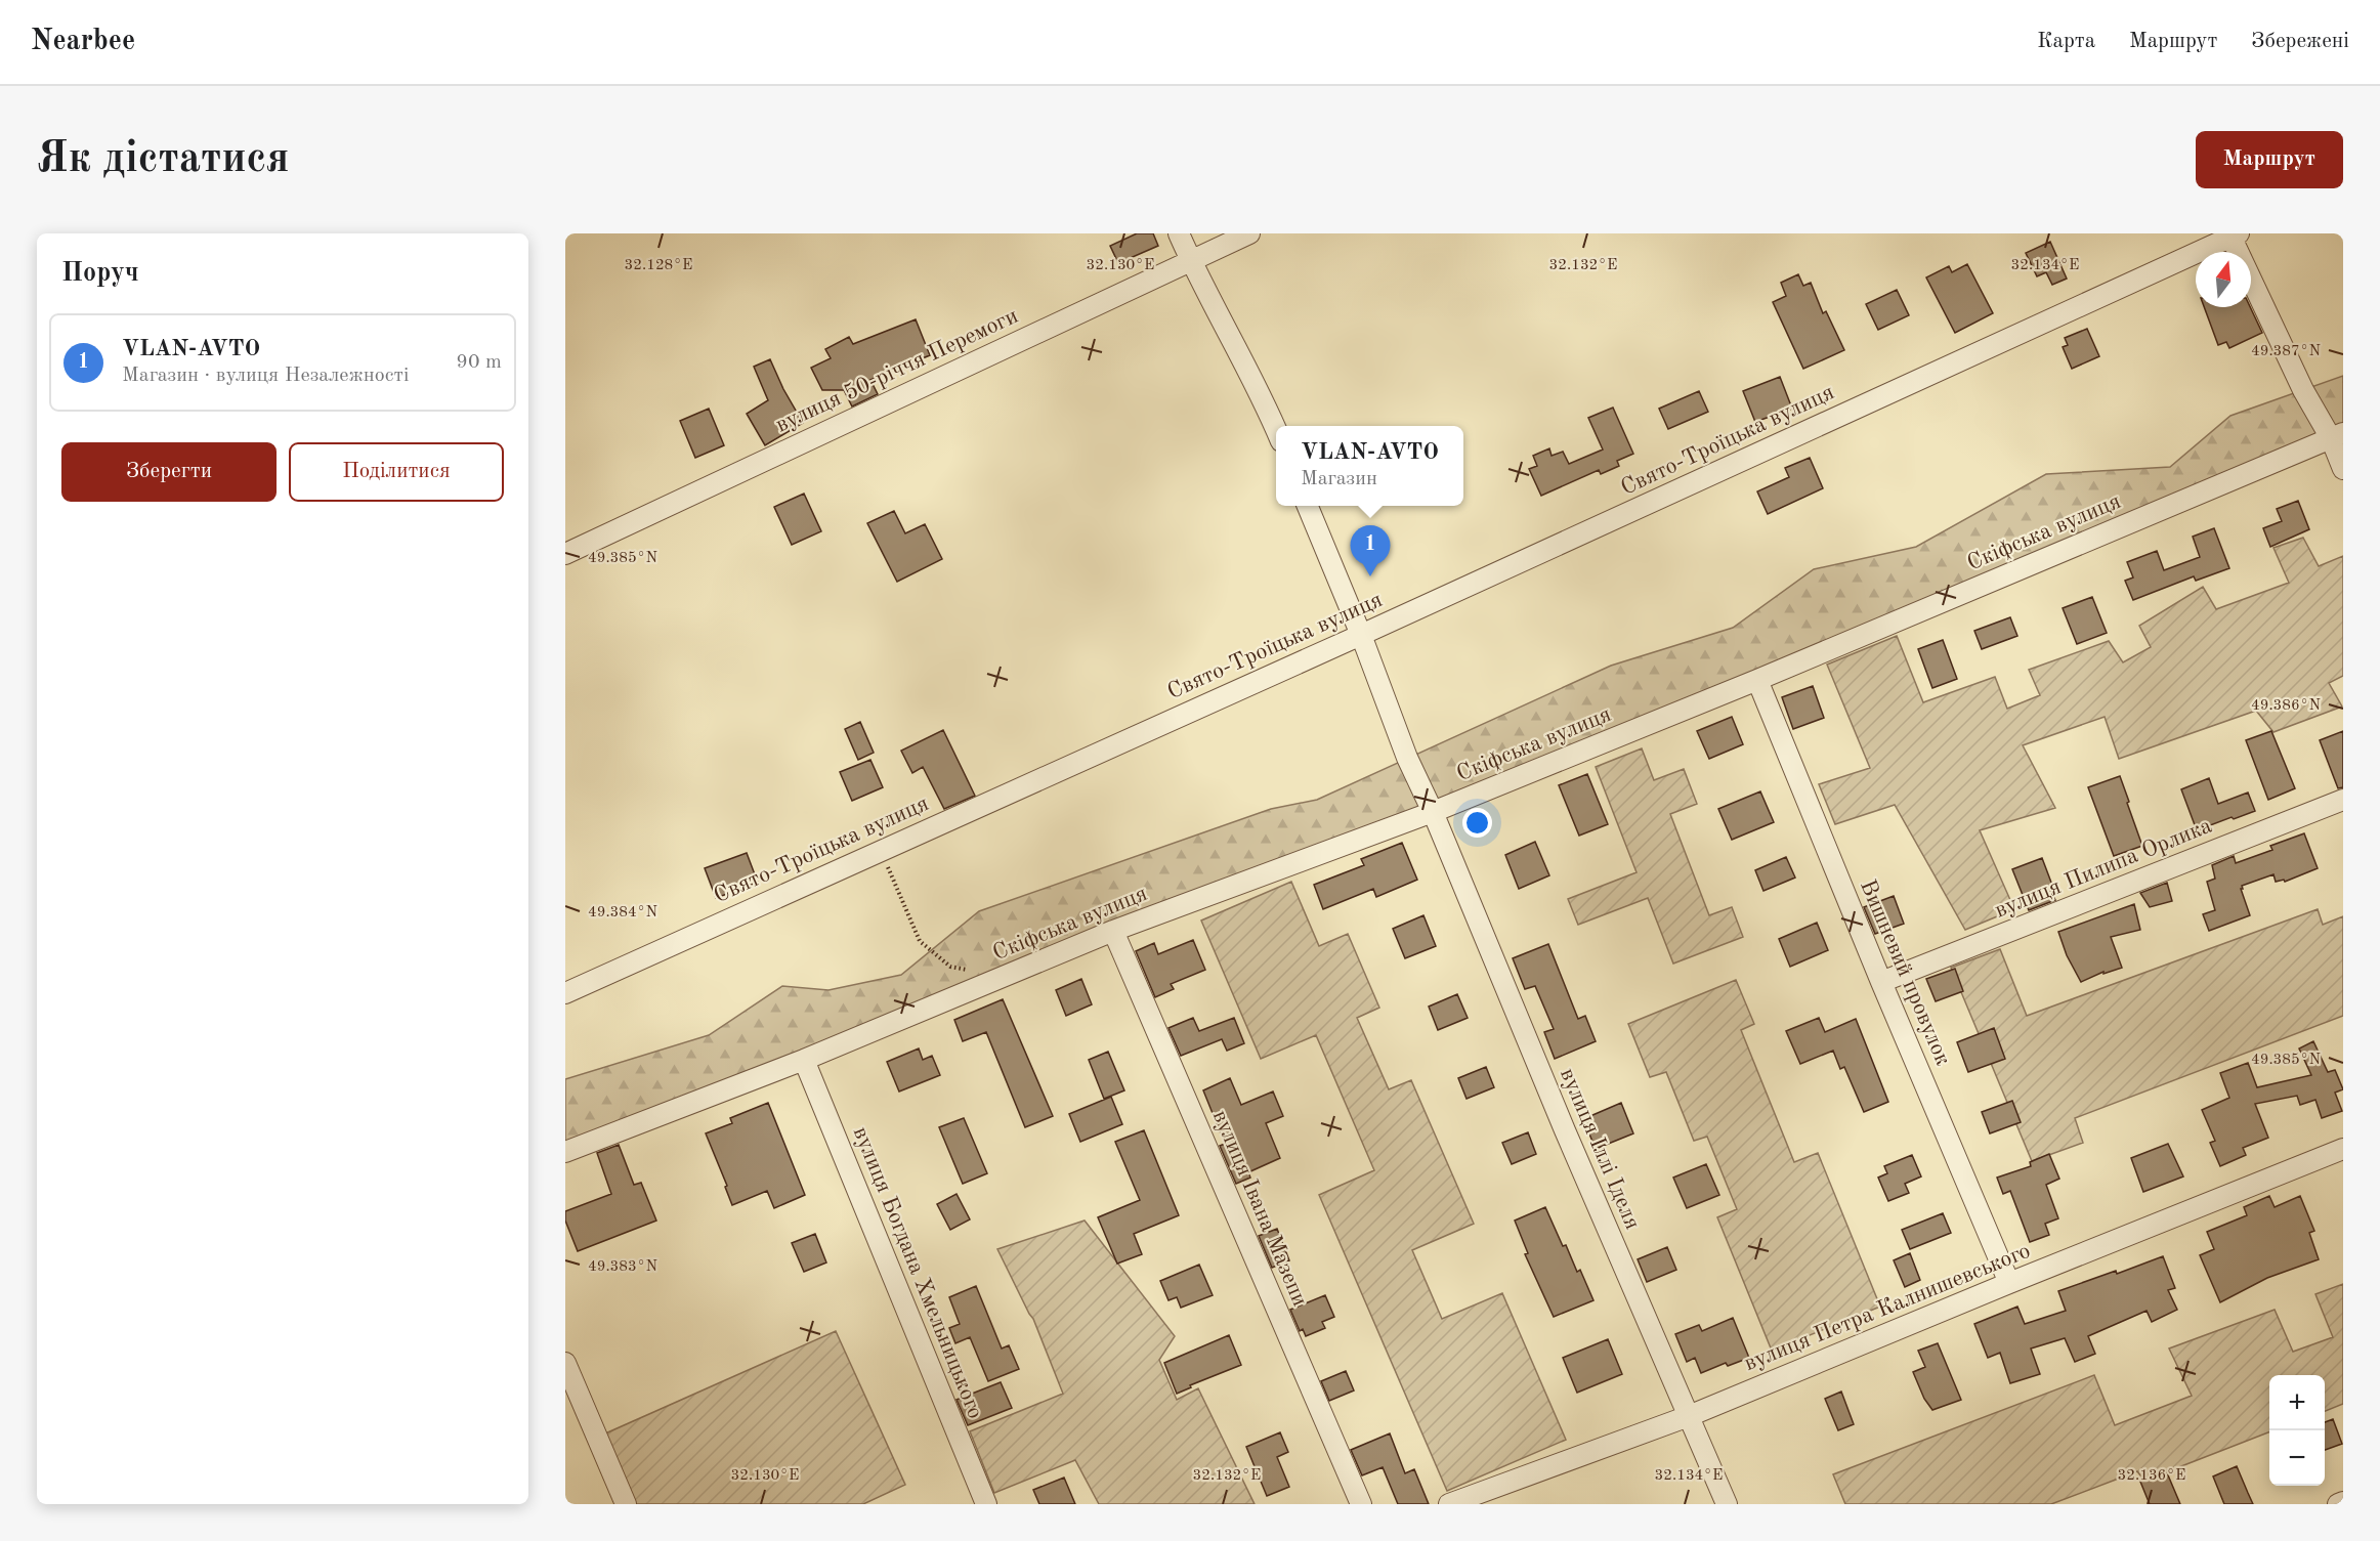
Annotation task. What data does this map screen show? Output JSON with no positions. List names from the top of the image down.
{
  "streets": {
    "street": [
      "вулиця 50-річчя Перемоги",
      "Свято-Троїцька вулиця",
      "Скіфська вулиця",
      "вулиця Пилипа Орлика",
      "Вишневий провулок",
      "вулиця Іллі Іделя",
      "вулиця Івана Мазепи",
      "вулиця Богдана Хмельницького",
      "вулиця Петра Калнишевського"
    ]
  },
  "crossings": [
    ["Свято-Троїцька вулиця", "вулиця Іллі Іделя"],
    ["Скіфська вулиця", "Вишневий провулок"],
    ["Скіфська вулиця", "вулиця Іллі Іделя"],
    ["Скіфська вулиця", "вулиця Івана Мазепи"],
    ["Скіфська вулиця", "вулиця Богдана Хмельницького"],
    ["вулиця Пилипа Орлика", "Вишневий провулок"],
    ["Вишневий провулок", "вулиця Петра Калнишевського"],
    ["вулиця Іллі Іделя", "вулиця Петра Калнишевського"]
  ],
  "north": "top",
  "page": {
    "header": "Nearbee",
    "nav": ["Карта", "Маршрут", "Збережені"],
    "buttons": [
      "Маршрут",
      ["Зберегти", "Поділитися"]
    ],
    "title": "Як дістатися",
    "heading": "Поруч",
    "list": [
      {
        "mark": "1",
        "name": "VLAN-AVTO",
        "note": "Магазин · вулиця Незалежності",
        "value": "90 m"
      }
    ],
    "popup": ["VLAN-AVTO", "Магазин"],
    "pins": "1",
    "map_buttons": ["+", "−"]
  },
  "coordinates": [
    "32.128°E",
    "32.130°E",
    "32.132°E",
    "32.134°E",
    "49.387°N",
    "49.385°N",
    "49.386°N",
    "49.384°N",
    "49.383°N",
    "32.136°E"
  ]
}
